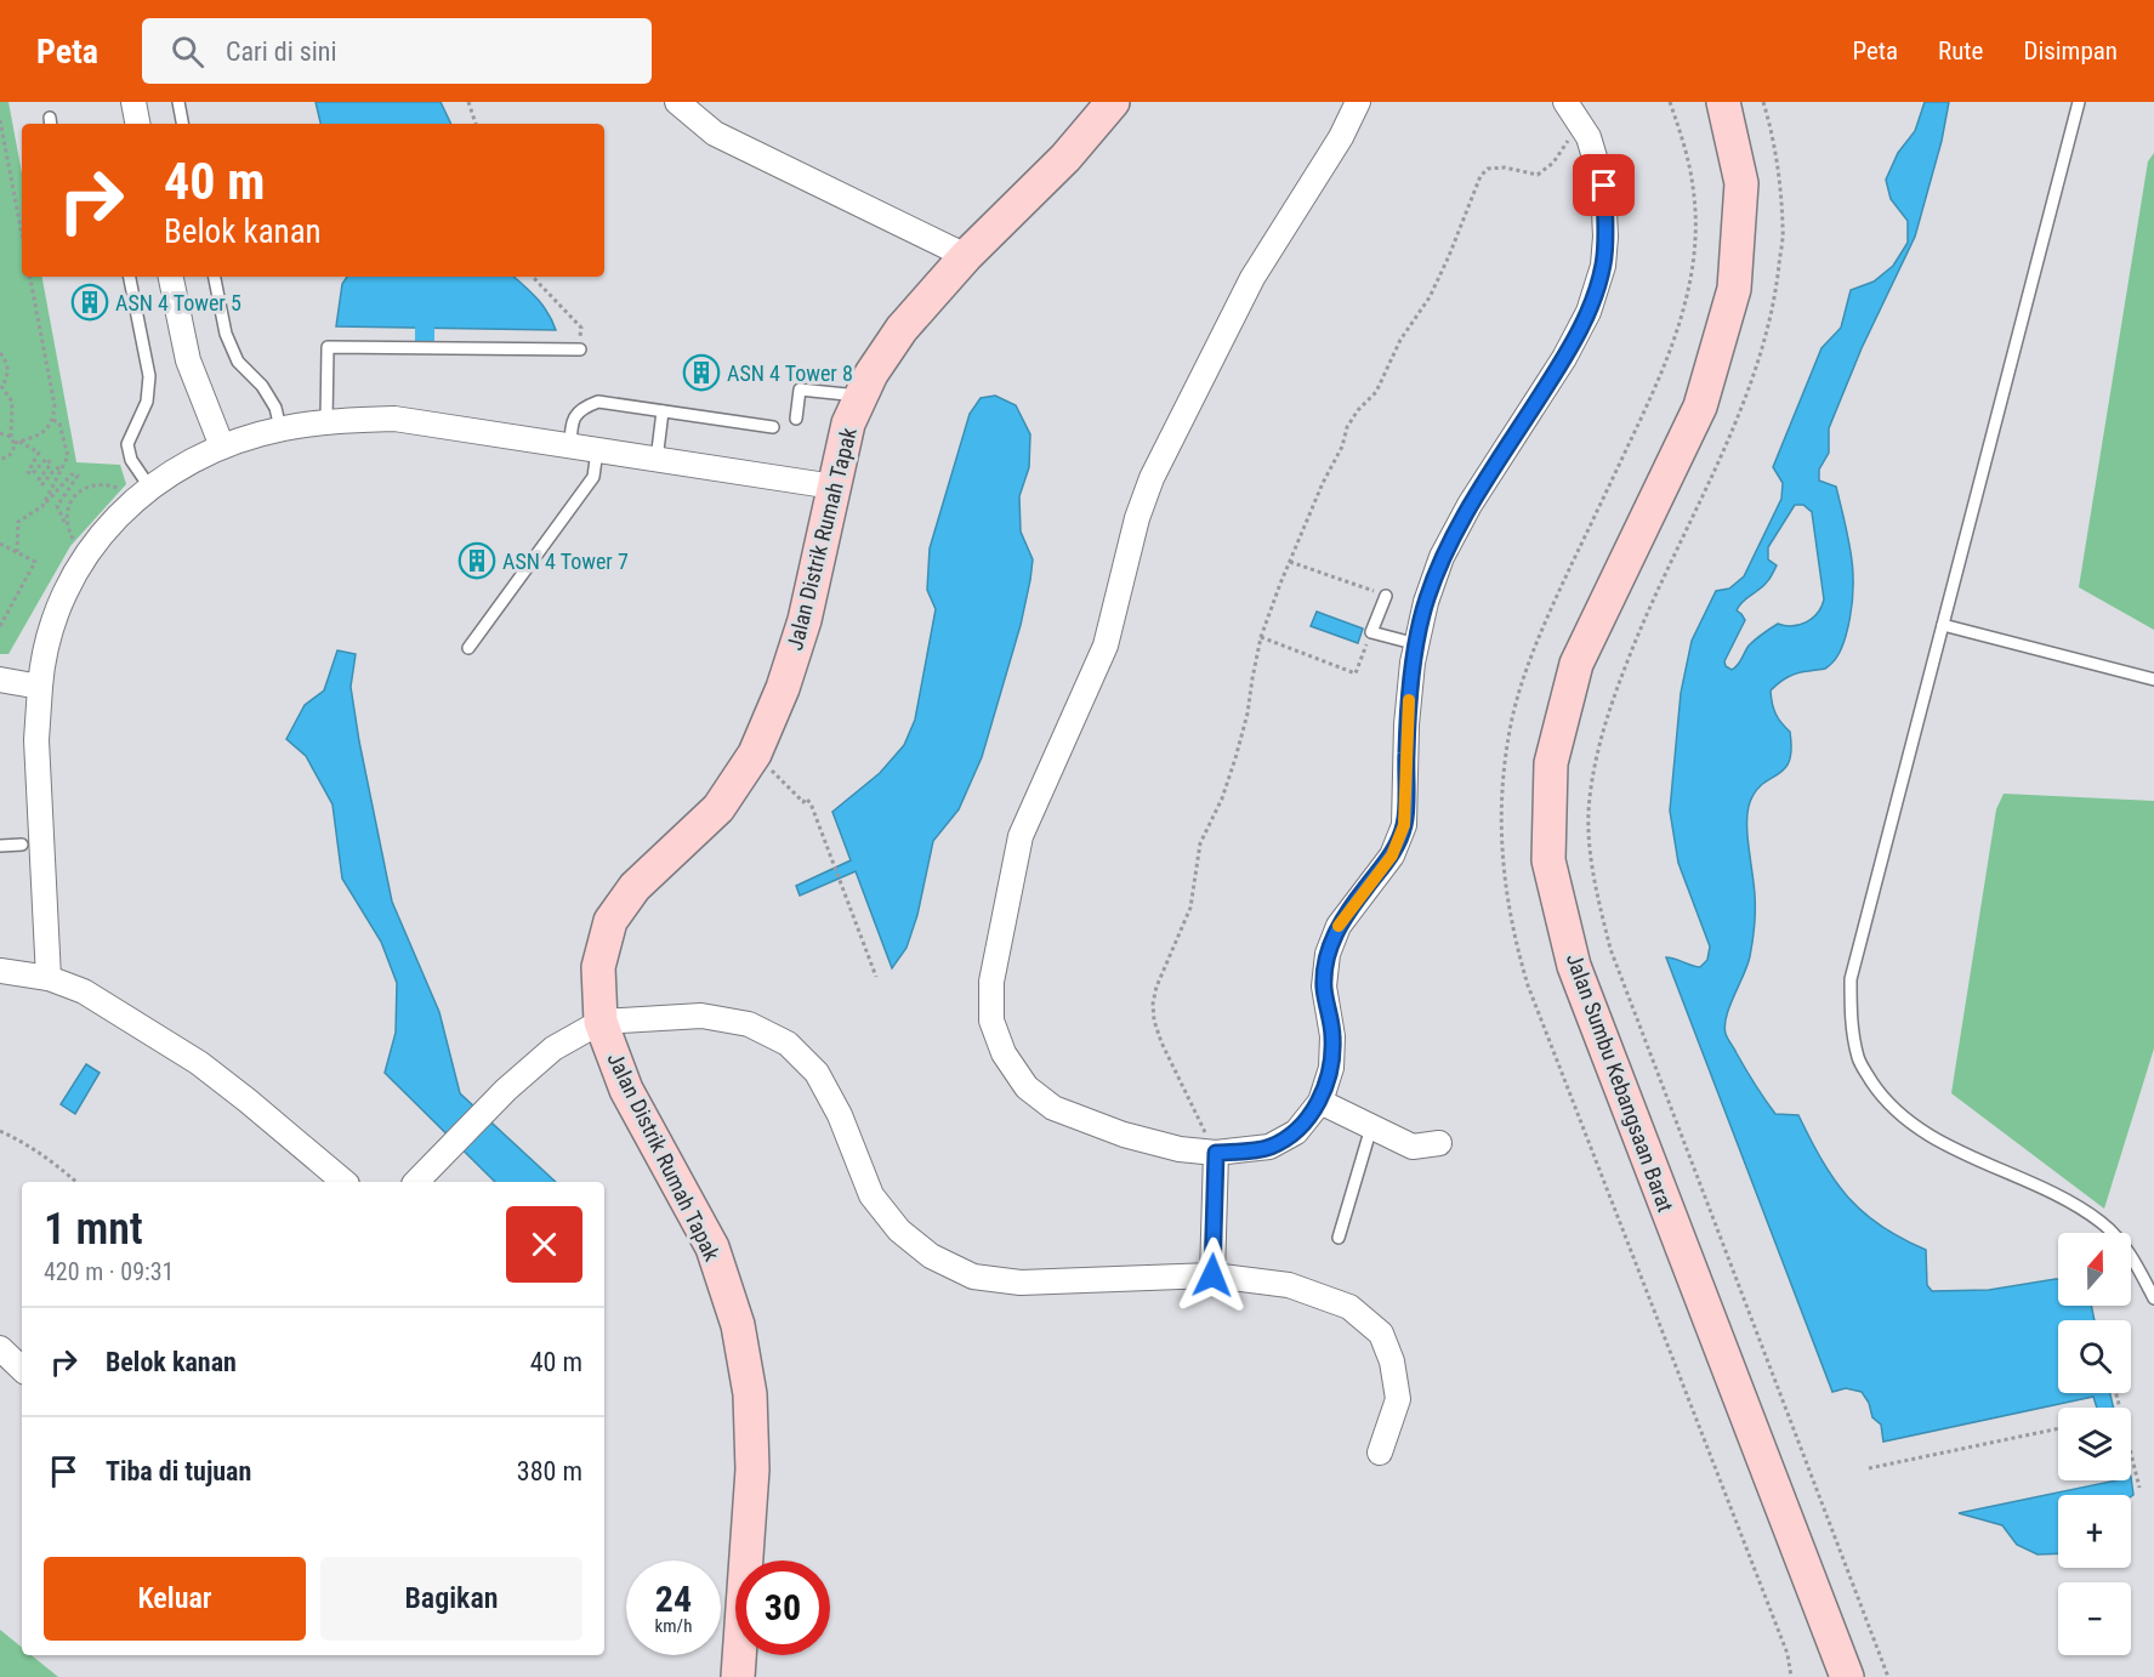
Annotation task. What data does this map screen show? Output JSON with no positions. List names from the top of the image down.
{
  "streets": {
    "street": ["Jalan Distrik Rumah Tapak", "Jalan Sumbu Kebangsaan Barat"]
  },
  "places": {
    "building": ["ASN 4 Tower 5", "ASN 4 Tower 8", "ASN 4 Tower 7"]
  },
  "north": "top",
  "page": {
    "header": "Peta",
    "search": "Cari di sini",
    "nav": ["Peta", "Rute", "Disimpan"],
    "turn": ["40 m", "Belok kanan"],
    "heading": ["1 mnt", "420 m · 09:31"],
    "map_buttons": ["+", "−"],
    "list": [
      {
        "name": "Belok kanan",
        "value": "40 m"
      },
      {
        "name": "Tiba di tujuan",
        "value": "380 m"
      }
    ],
    "buttons": ["Keluar", "Bagikan"],
    "speed": "24 km/h",
    "limit": "30"
  }
}
